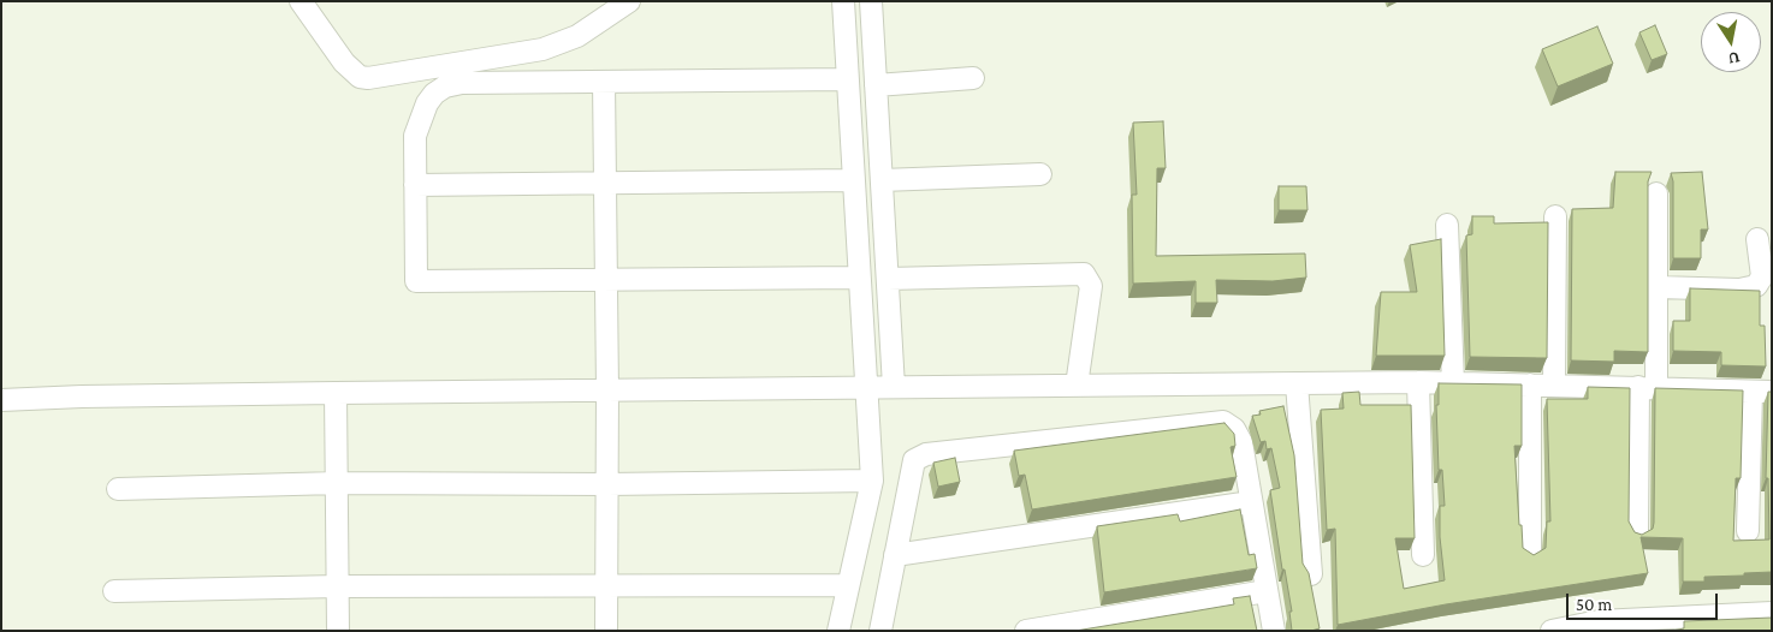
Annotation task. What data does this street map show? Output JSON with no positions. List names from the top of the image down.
{
  "scale_bar": "50 m",
  "north": "bottom"
}
